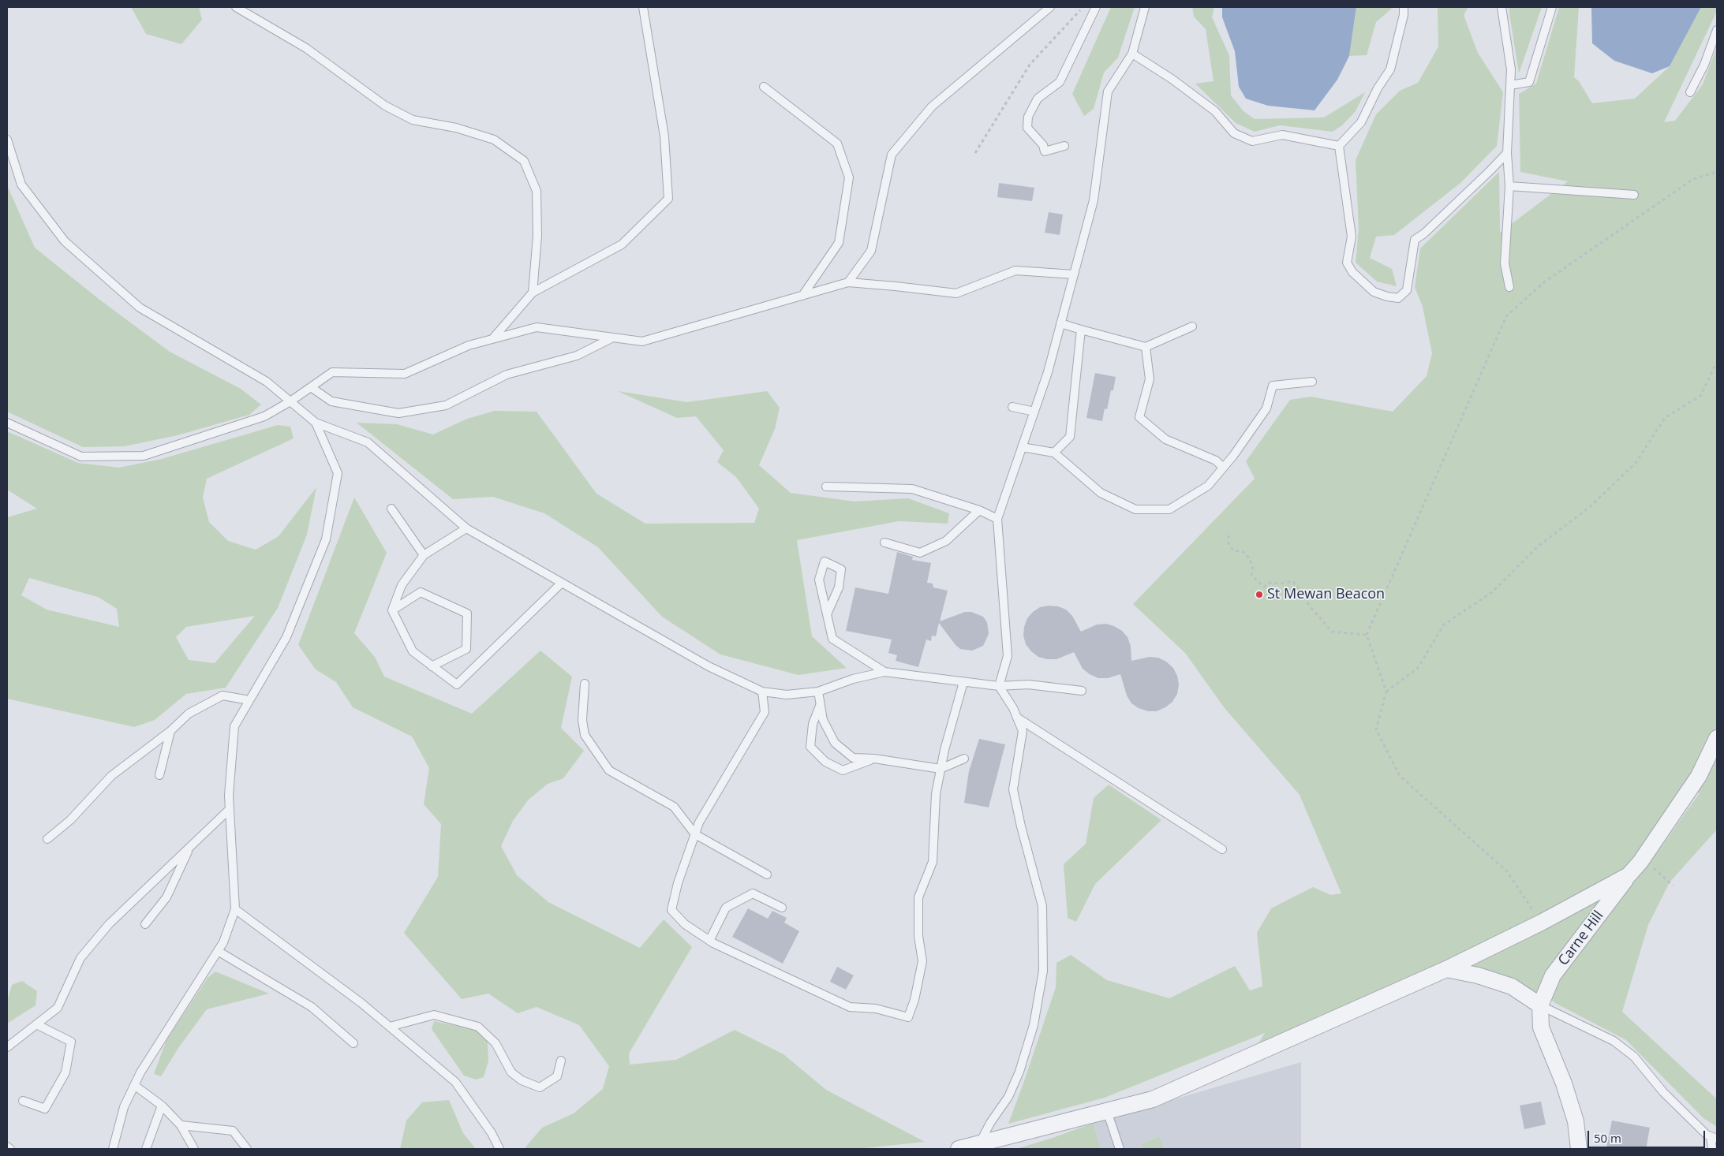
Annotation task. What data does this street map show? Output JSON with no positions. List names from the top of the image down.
{
  "streets": {
    "street": ["Carne Hill"]
  },
  "places": ["St Mewan Beacon"],
  "scale_bar": "50 m"
}
